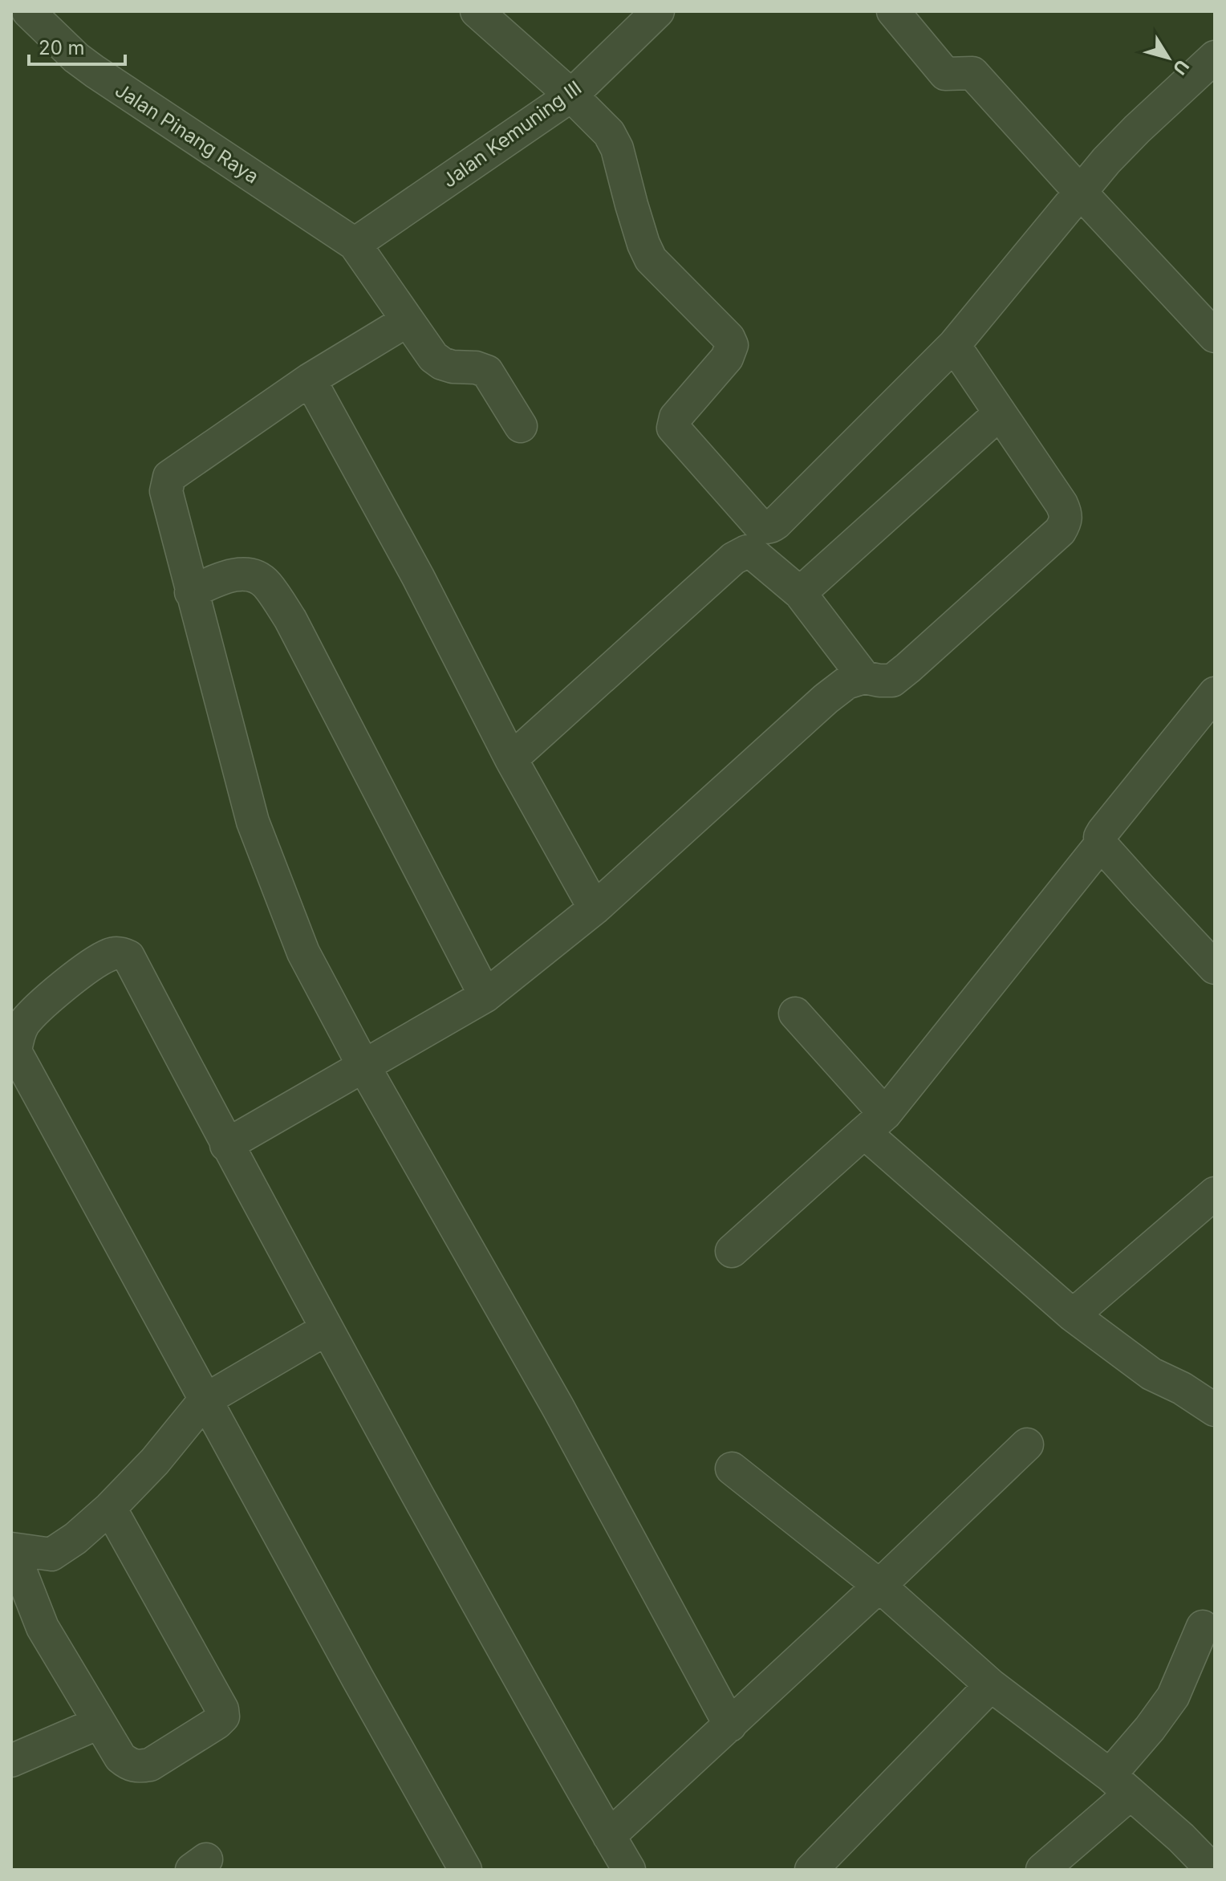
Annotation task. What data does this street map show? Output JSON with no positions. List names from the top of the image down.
{
  "streets": {
    "street": ["Jalan Pinang Raya", "Jalan Kemuning III"]
  },
  "crossings": [
    ["Jalan Pinang Raya", "Jalan Kemuning III"]
  ],
  "scale_bar": "20 m",
  "north": "bottom right"
}
